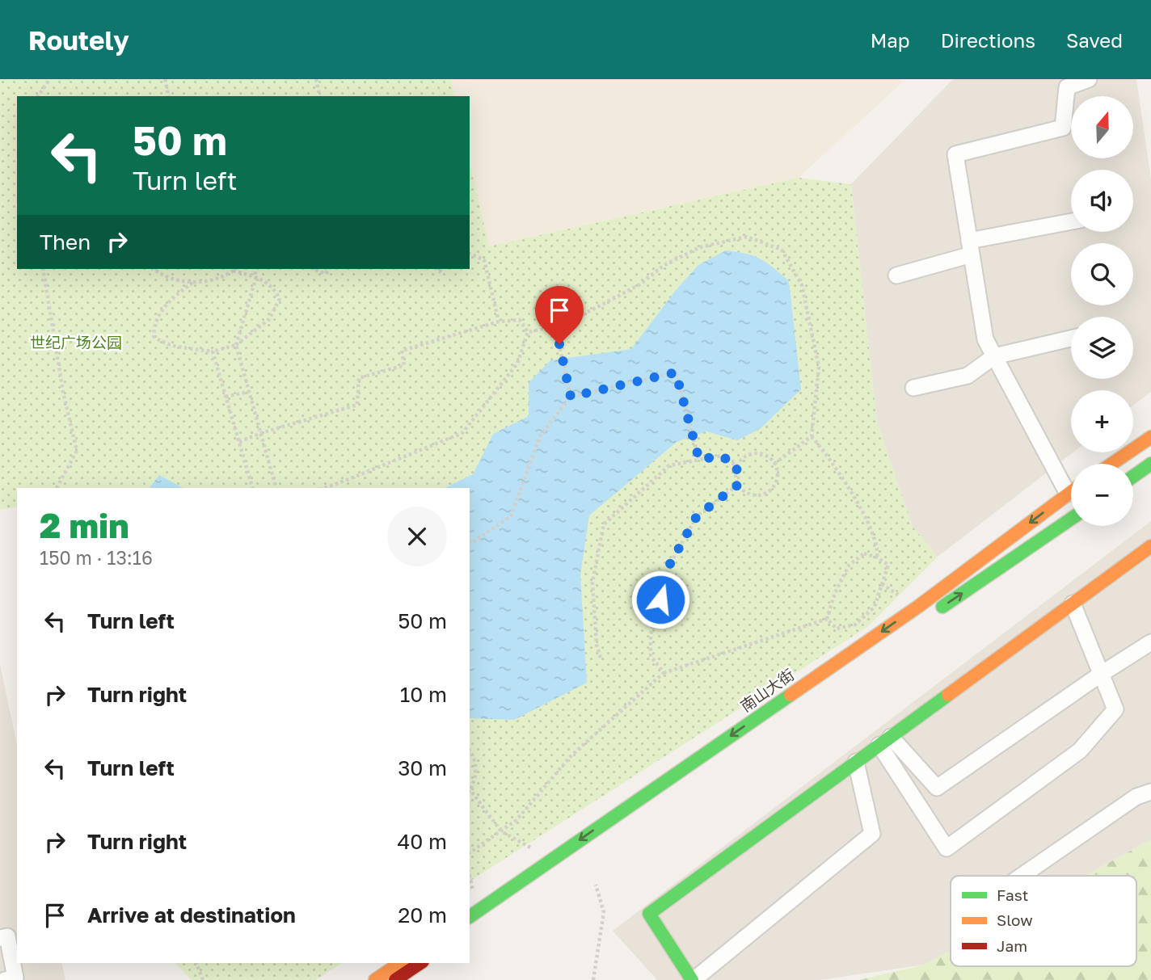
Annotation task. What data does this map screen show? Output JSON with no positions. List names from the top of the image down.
{
  "streets": {
    "street": ["南山大街"]
  },
  "parks": ["世纪广场公园"],
  "legend": ["Fast", "Slow", "Jam"],
  "north": "top",
  "page": {
    "header": "Routely",
    "nav": ["Map", "Directions", "Saved"],
    "map_buttons": ["+", "−"],
    "turn": ["50 m", "Turn left"],
    "then": "Then",
    "heading": ["2 min", "150 m · 13:16"],
    "list": [
      {
        "name": "Turn left",
        "value": "50 m"
      },
      {
        "name": "Turn right",
        "value": "10 m"
      },
      {
        "name": "Turn left",
        "value": "30 m"
      },
      {
        "name": "Turn right",
        "value": "40 m"
      },
      {
        "name": "Arrive at destination",
        "value": "20 m"
      }
    ]
  }
}
